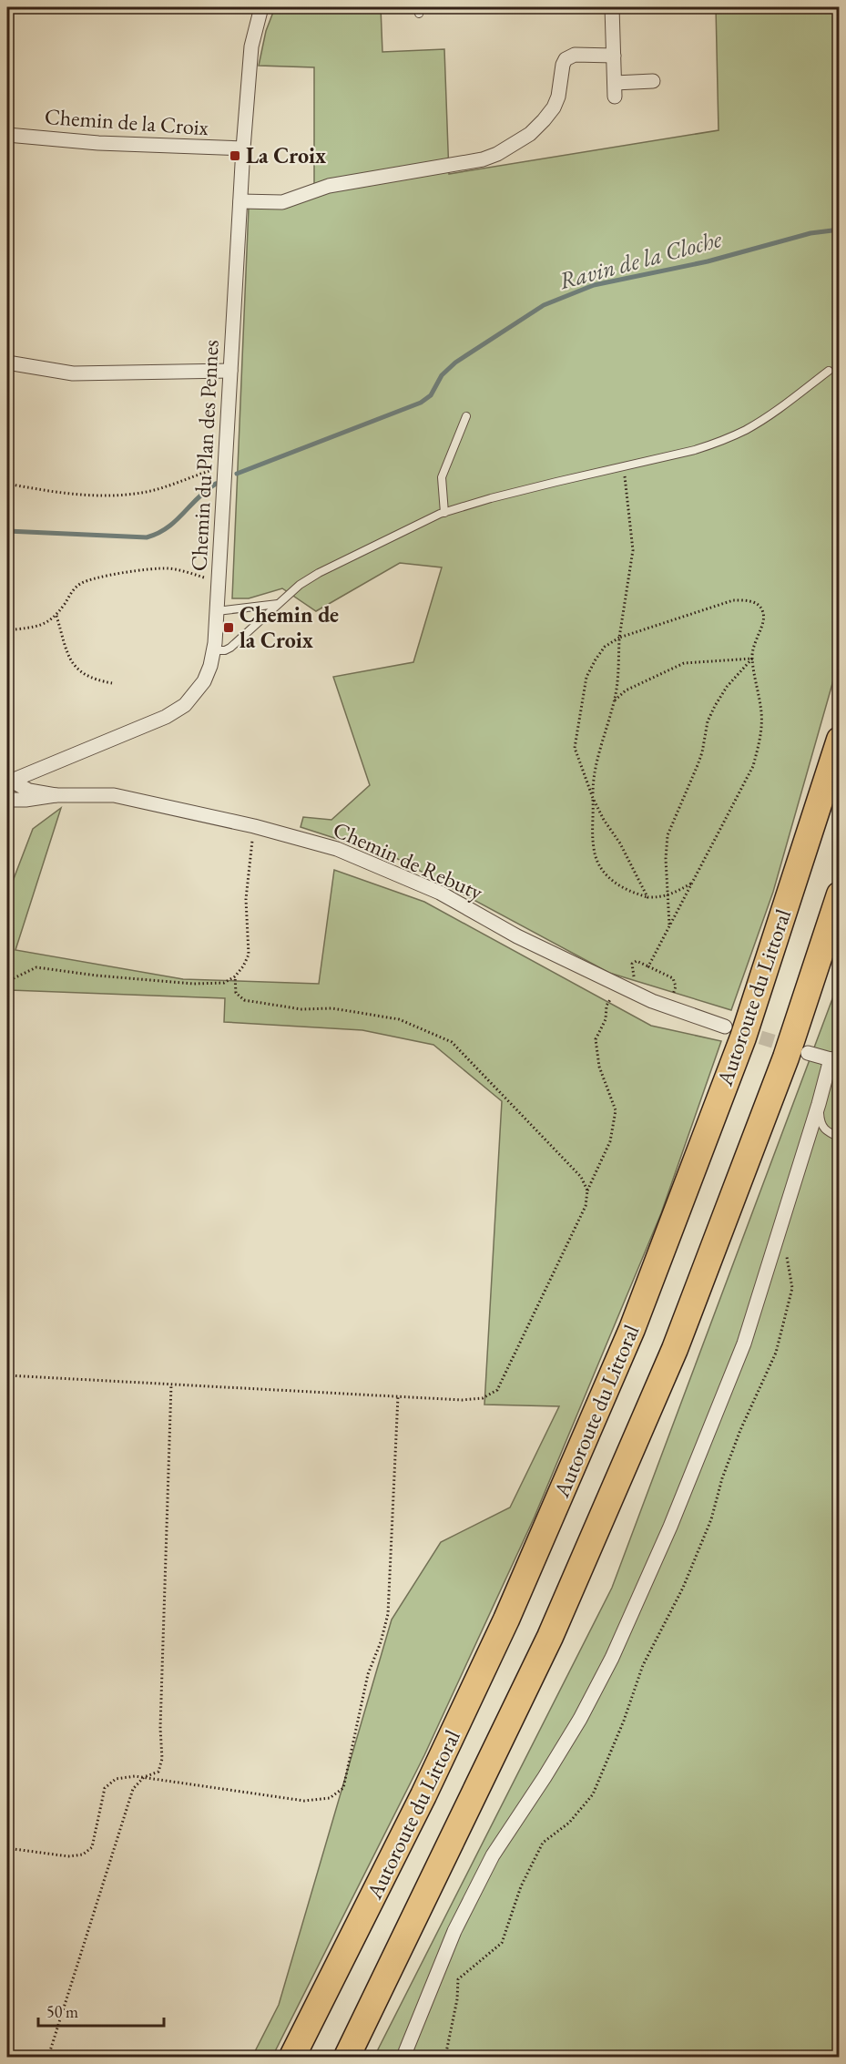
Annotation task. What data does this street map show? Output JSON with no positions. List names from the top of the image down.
{
  "streets": {
    "highway": ["Autoroute du Littoral"],
    "street": ["Chemin de la Croix", "Chemin du Plan des Pennes", "Chemin de Rebuty"]
  },
  "crossings": [
    ["Chemin de la Croix", "Chemin du Plan des Pennes"],
    ["Chemin du Plan des Pennes", "Chemin de Rebuty"]
  ],
  "water": ["Ravin de la Cloche"],
  "places": {
    "transit": ["La Croix", "Chemin de la Croix"]
  },
  "scale_bar": "50 m"
}
